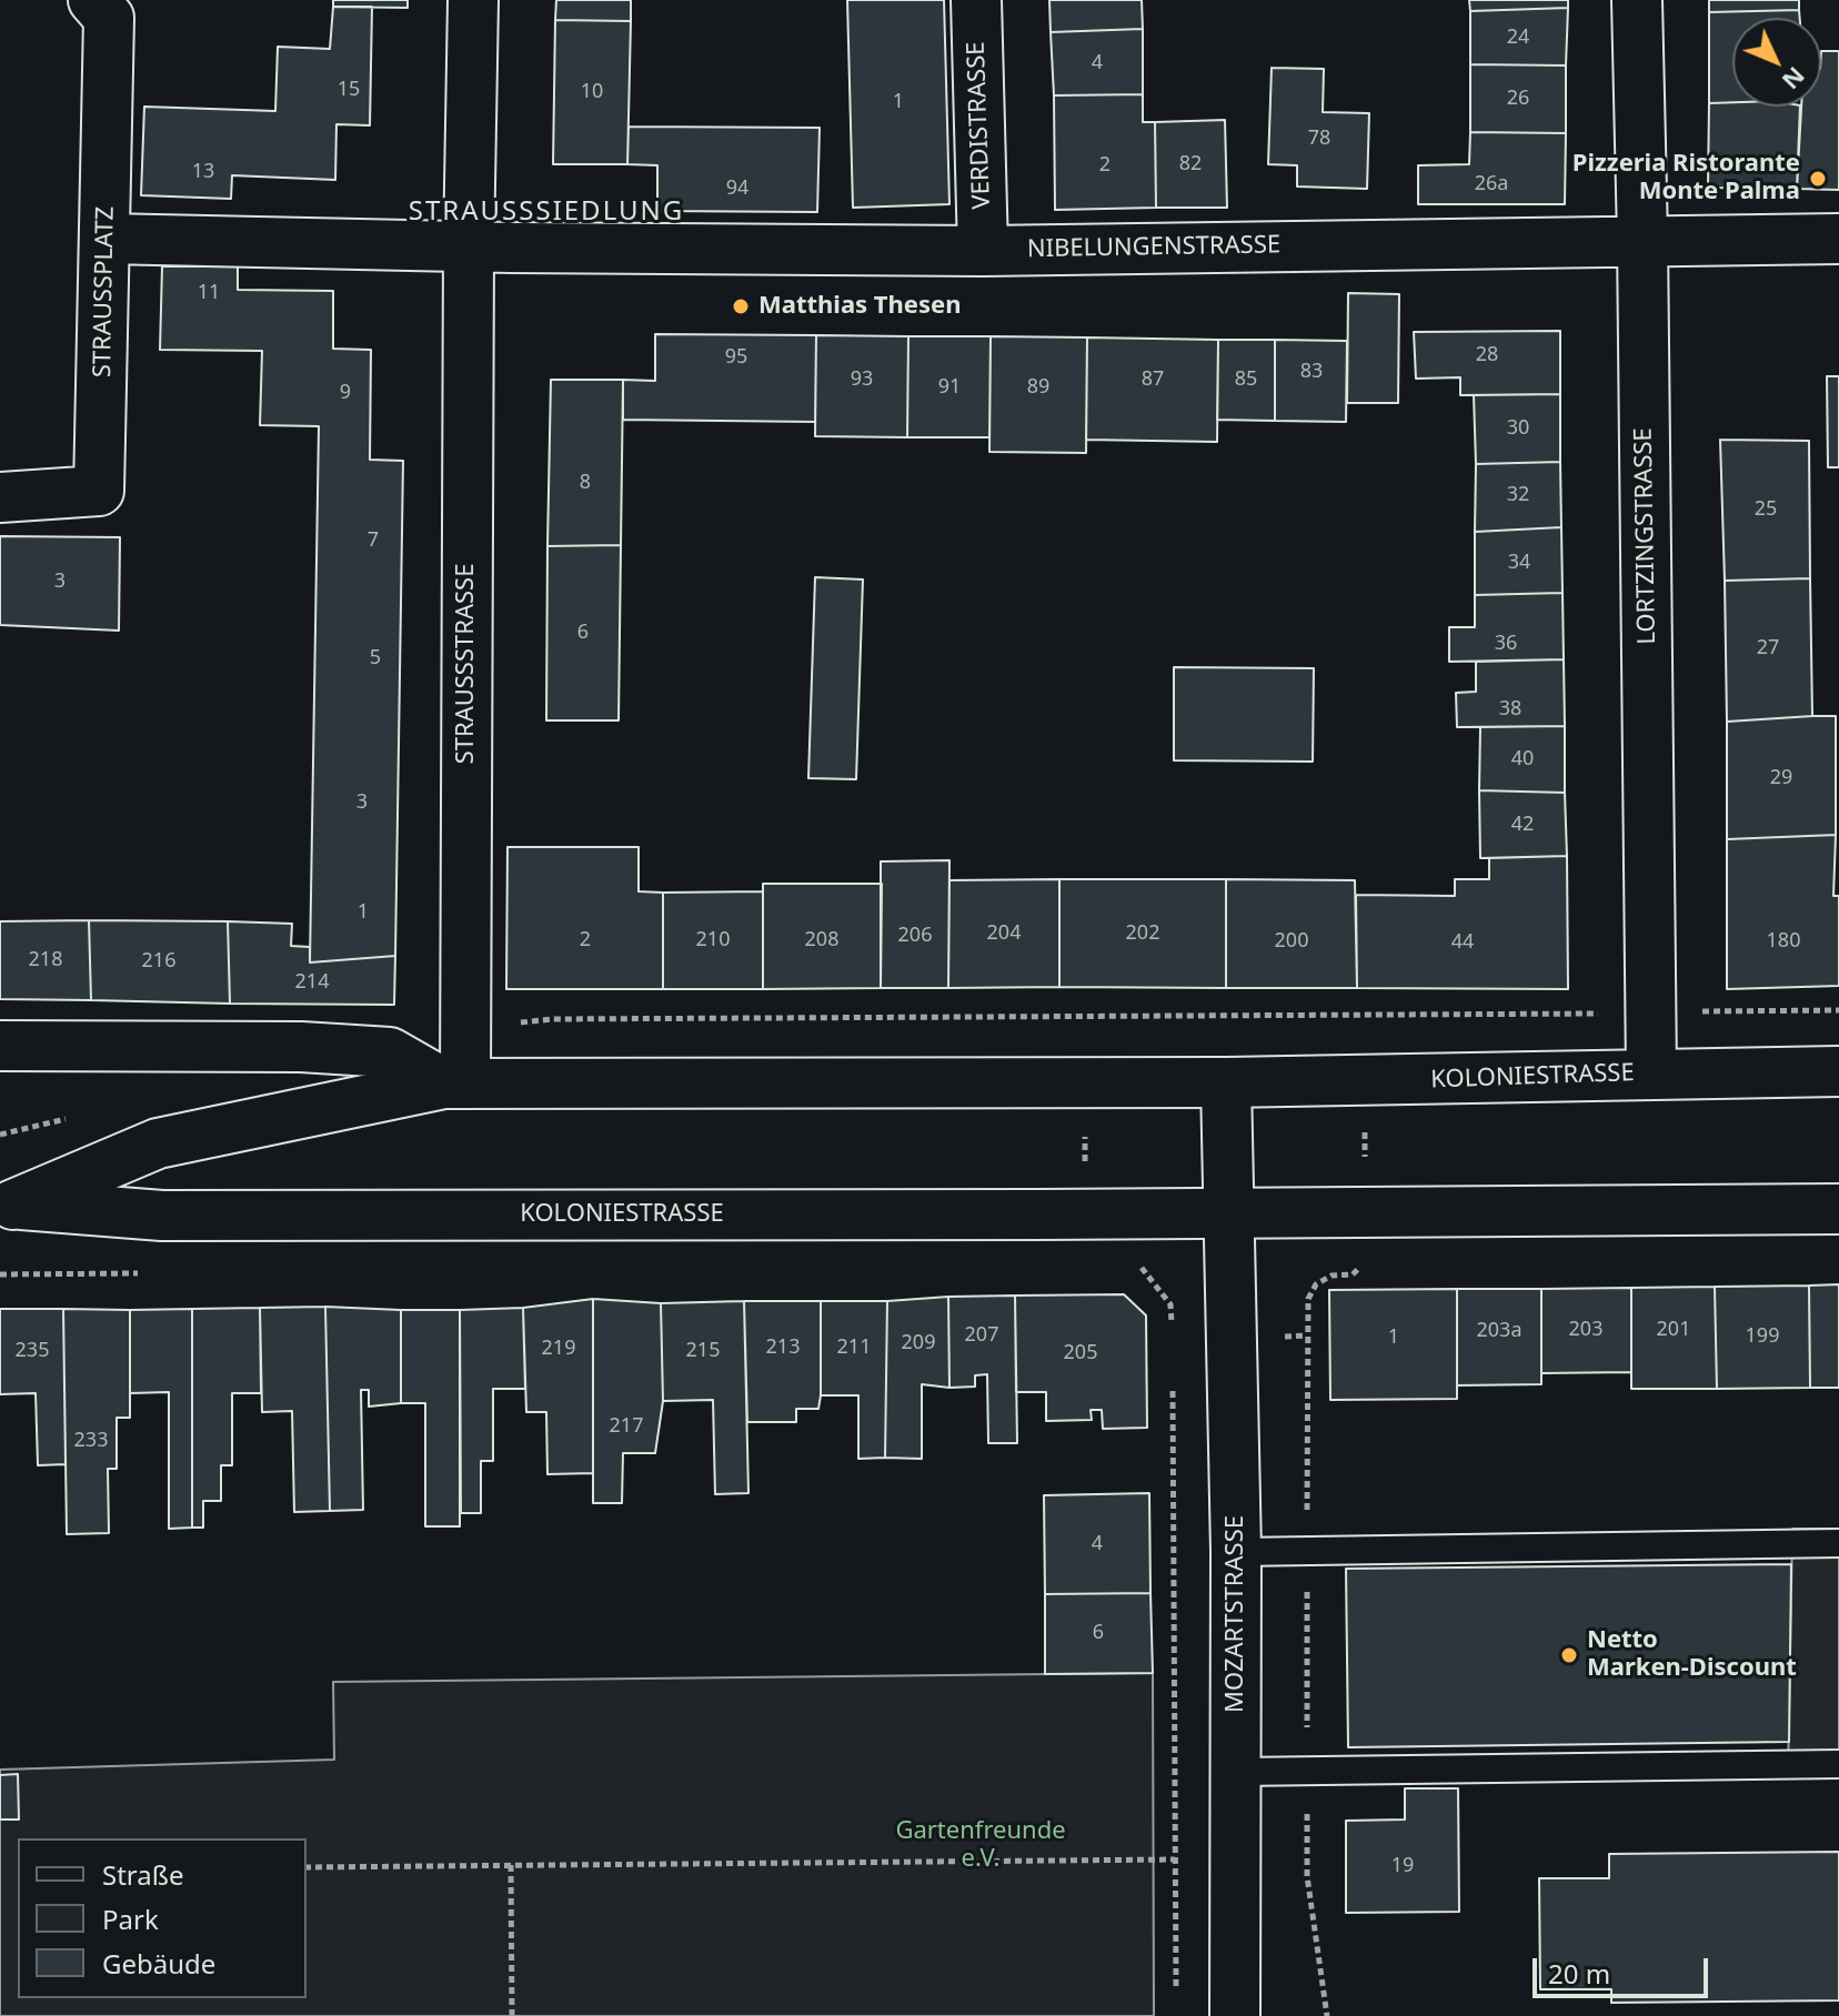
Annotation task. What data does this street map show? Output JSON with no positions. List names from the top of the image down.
{
  "streets": {
    "street": [
      "VERDISTRASSE",
      "NIBELUNGENSTRASSE",
      "STRAUSSPLATZ",
      "LORTZINGSTRASSE",
      "STRAUSSSTRASSE",
      "KOLONIESTRASSE",
      "MOZARTSTRASSE"
    ]
  },
  "crossings": [
    ["VERDISTRASSE", "NIBELUNGENSTRASSE"],
    ["NIBELUNGENSTRASSE", "LORTZINGSTRASSE"],
    ["NIBELUNGENSTRASSE", "STRAUSSSTRASSE"],
    ["LORTZINGSTRASSE", "KOLONIESTRASSE"],
    ["STRAUSSSTRASSE", "KOLONIESTRASSE"],
    ["KOLONIESTRASSE", "MOZARTSTRASSE"]
  ],
  "districts": ["STRAUSSSIEDLUNG"],
  "parks": ["Gartenfreunde e.V."],
  "places": ["Pizzeria Ristorante Monte Palma", "Matthias Thesen", "Netto Marken-Discount"],
  "house_numbers": [
    "24",
    "4",
    "15",
    "10",
    "26",
    "1",
    "78",
    "82",
    "2",
    "13",
    "26a",
    "94",
    "11",
    "28",
    "95",
    "83",
    "93",
    "87",
    "85",
    "91",
    "89",
    "9",
    "30",
    "8",
    "32",
    "25",
    "7",
    "34",
    "3",
    "6",
    "36",
    "27",
    "5",
    "38",
    "40",
    "29",
    "3",
    "42",
    "1",
    "204",
    "202",
    "206",
    "2",
    "210",
    "208",
    "200",
    "180",
    "44",
    "218",
    "216",
    "214",
    "203",
    "201",
    "203a",
    "207",
    "199",
    "1",
    "209",
    "213",
    "211",
    "219",
    "235",
    "215",
    "205",
    "217",
    "233",
    "4",
    "6",
    "19"
  ],
  "legend": ["Straße", "Park", "Gebäude"],
  "scale_bar": "20 m",
  "north": "bottom right"
}
